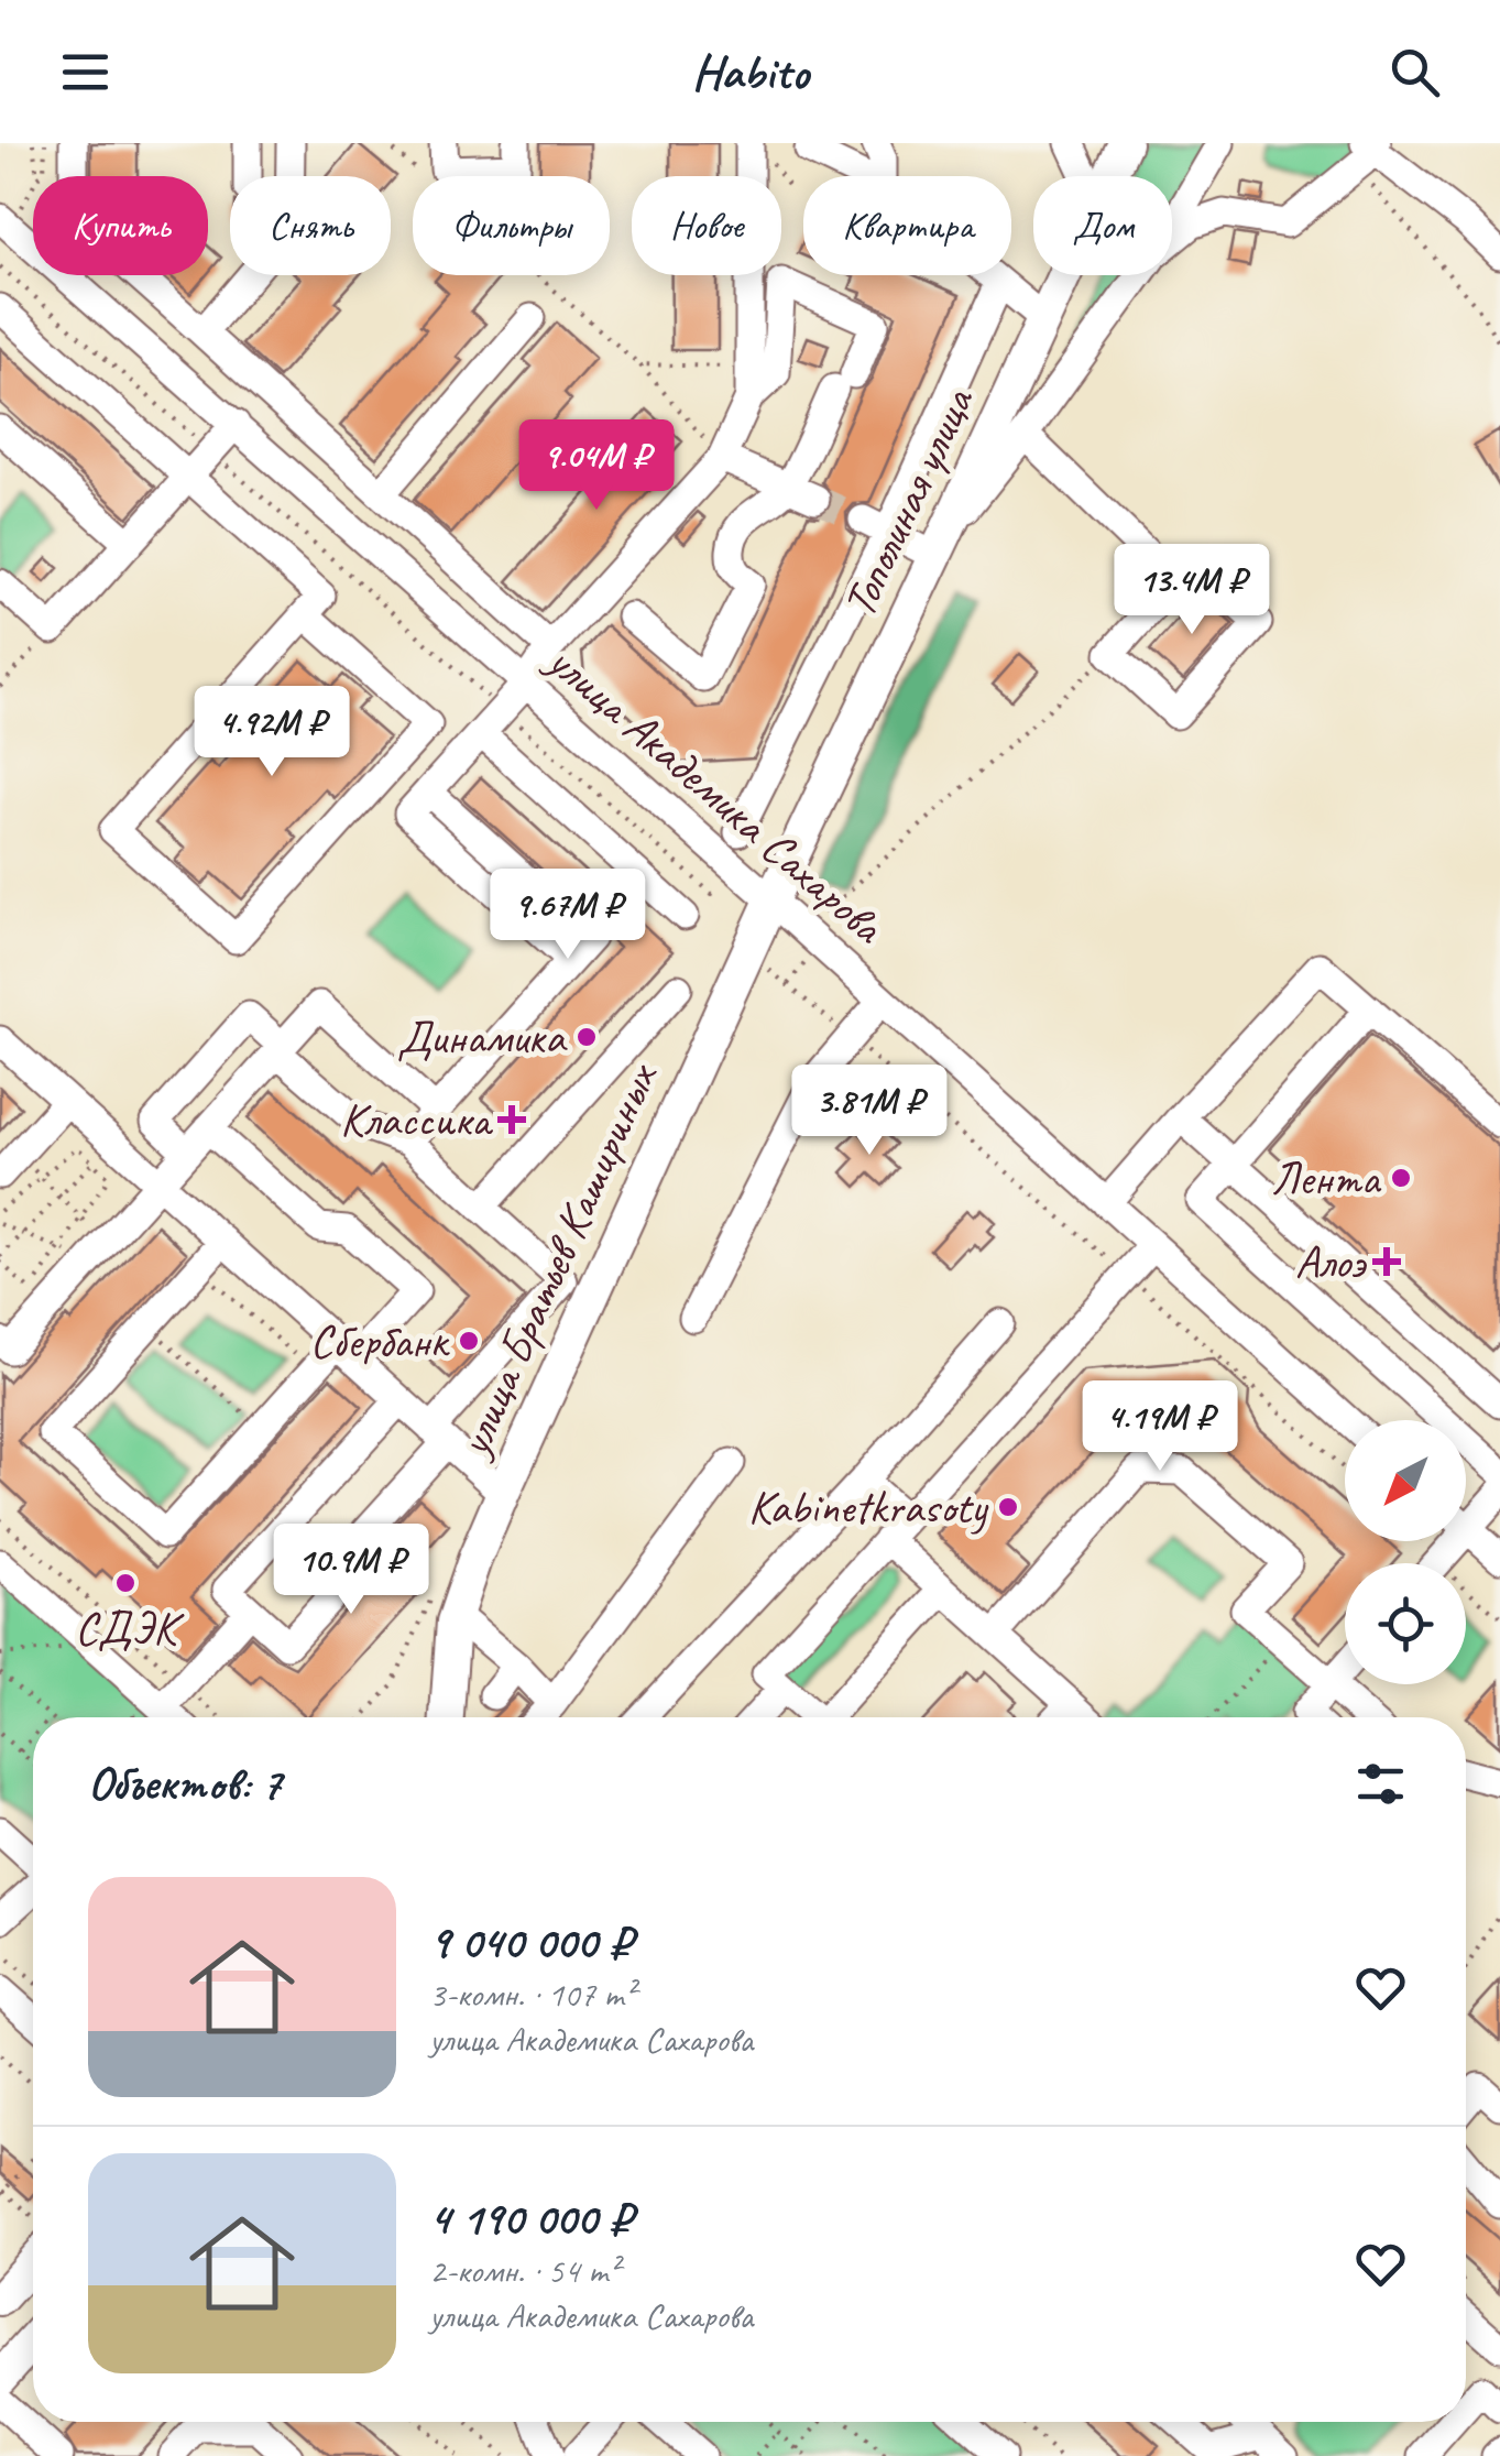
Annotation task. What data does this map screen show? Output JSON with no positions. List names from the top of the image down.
{
  "streets": {
    "main road": ["Тополиная улица", "улица Братьев Кашириных"],
    "street": ["улица Академика Сахарова"]
  },
  "crossings": [
    ["Тополиная улица", "улица Академика Сахарова"],
    ["Тополиная улица", "улица Братьев Кашириных"],
    ["улица Академика Сахарова", "улица Братьев Кашириных"]
  ],
  "places": {
    "other": [
      "Динамика",
      "Лента",
      "Сбербанк",
      "Kabinetkrasoty",
      "СДЭК"
    ],
    "health": ["Классика", "Алоэ"]
  },
  "north": "bottom left",
  "page": {
    "header": "Habito",
    "chip": [
      "Купить",
      "Снять",
      "Фильтры",
      "Новое",
      "Квартира",
      "Дом"
    ],
    "price": [
      "9.04M ₽",
      "13.4M ₽",
      "4.92M ₽",
      "9.67M ₽",
      "3.81M ₽",
      "4.19M ₽",
      "10.9M ₽"
    ],
    "heading": "Объектов: 7",
    "list": [
      {
        "name": "9 040 000 ₽",
        "note": "3-комн. · 107 m² · улица Академика Сахарова"
      },
      {
        "name": "4 190 000 ₽",
        "note": "2-комн. · 54 m² · улица Академика Сахарова"
      }
    ]
  }
}
